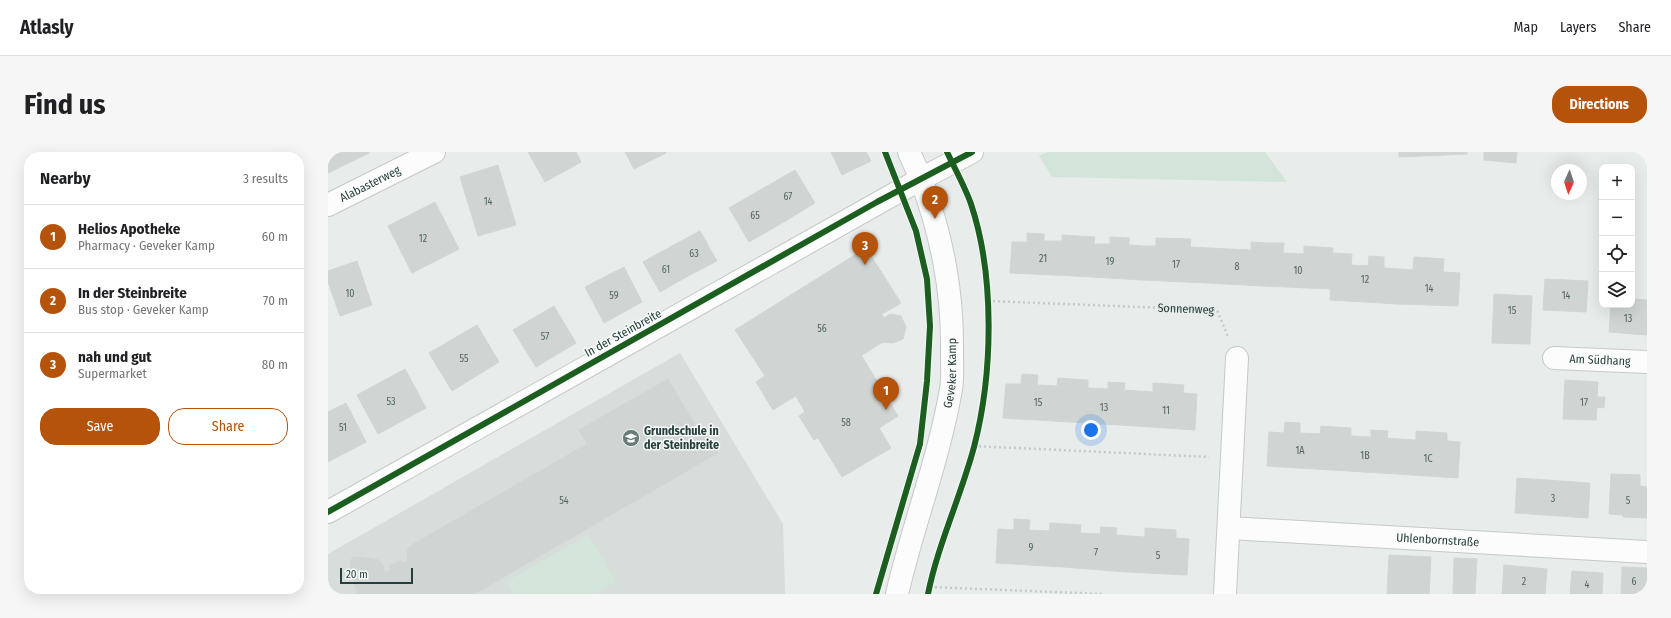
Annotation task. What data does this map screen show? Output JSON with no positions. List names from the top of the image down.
{
  "streets": {
    "street": [
      "Alabasterweg",
      "In der Steinbreite",
      "Am Südhang",
      "Geveker Kamp",
      "Uhlenbornstraße"
    ],
    "path": ["Sonnenweg"]
  },
  "crossings": [
    ["In der Steinbreite", "Geveker Kamp"]
  ],
  "places": {
    "school or university": ["Grundschule in der Steinbreite"]
  },
  "house_numbers": [
    "67",
    "14",
    "65",
    "12",
    "63",
    "21",
    "19",
    "17",
    "8",
    "61",
    "10",
    "12",
    "14",
    "10",
    "59",
    "14",
    "15",
    "13",
    "56",
    "57",
    "55",
    "53",
    "15",
    "17",
    "13",
    "11",
    "58",
    "51",
    "1A",
    "1B",
    "1C",
    "3",
    "54",
    "5",
    "9",
    "7",
    "5",
    "2",
    "6",
    "4"
  ],
  "scale_bar": "20 m",
  "north": "bottom",
  "page": {
    "header": "Atlasly",
    "nav": ["Map", "Layers", "Share"],
    "buttons": [
      "Directions",
      ["Save", "Share"]
    ],
    "title": "Find us",
    "heading": ["Nearby", "3 results"],
    "map_buttons": ["+", "−"],
    "pins": ["2", "3", "1"],
    "list": [
      {
        "mark": "1",
        "name": "Helios Apotheke",
        "note": "Pharmacy · Geveker Kamp",
        "value": "60 m"
      },
      {
        "mark": "2",
        "name": "In der Steinbreite",
        "note": "Bus stop · Geveker Kamp",
        "value": "70 m"
      },
      {
        "mark": "3",
        "name": "nah und gut",
        "note": "Supermarket",
        "value": "80 m"
      }
    ],
    "scale": "20 m"
  }
}
